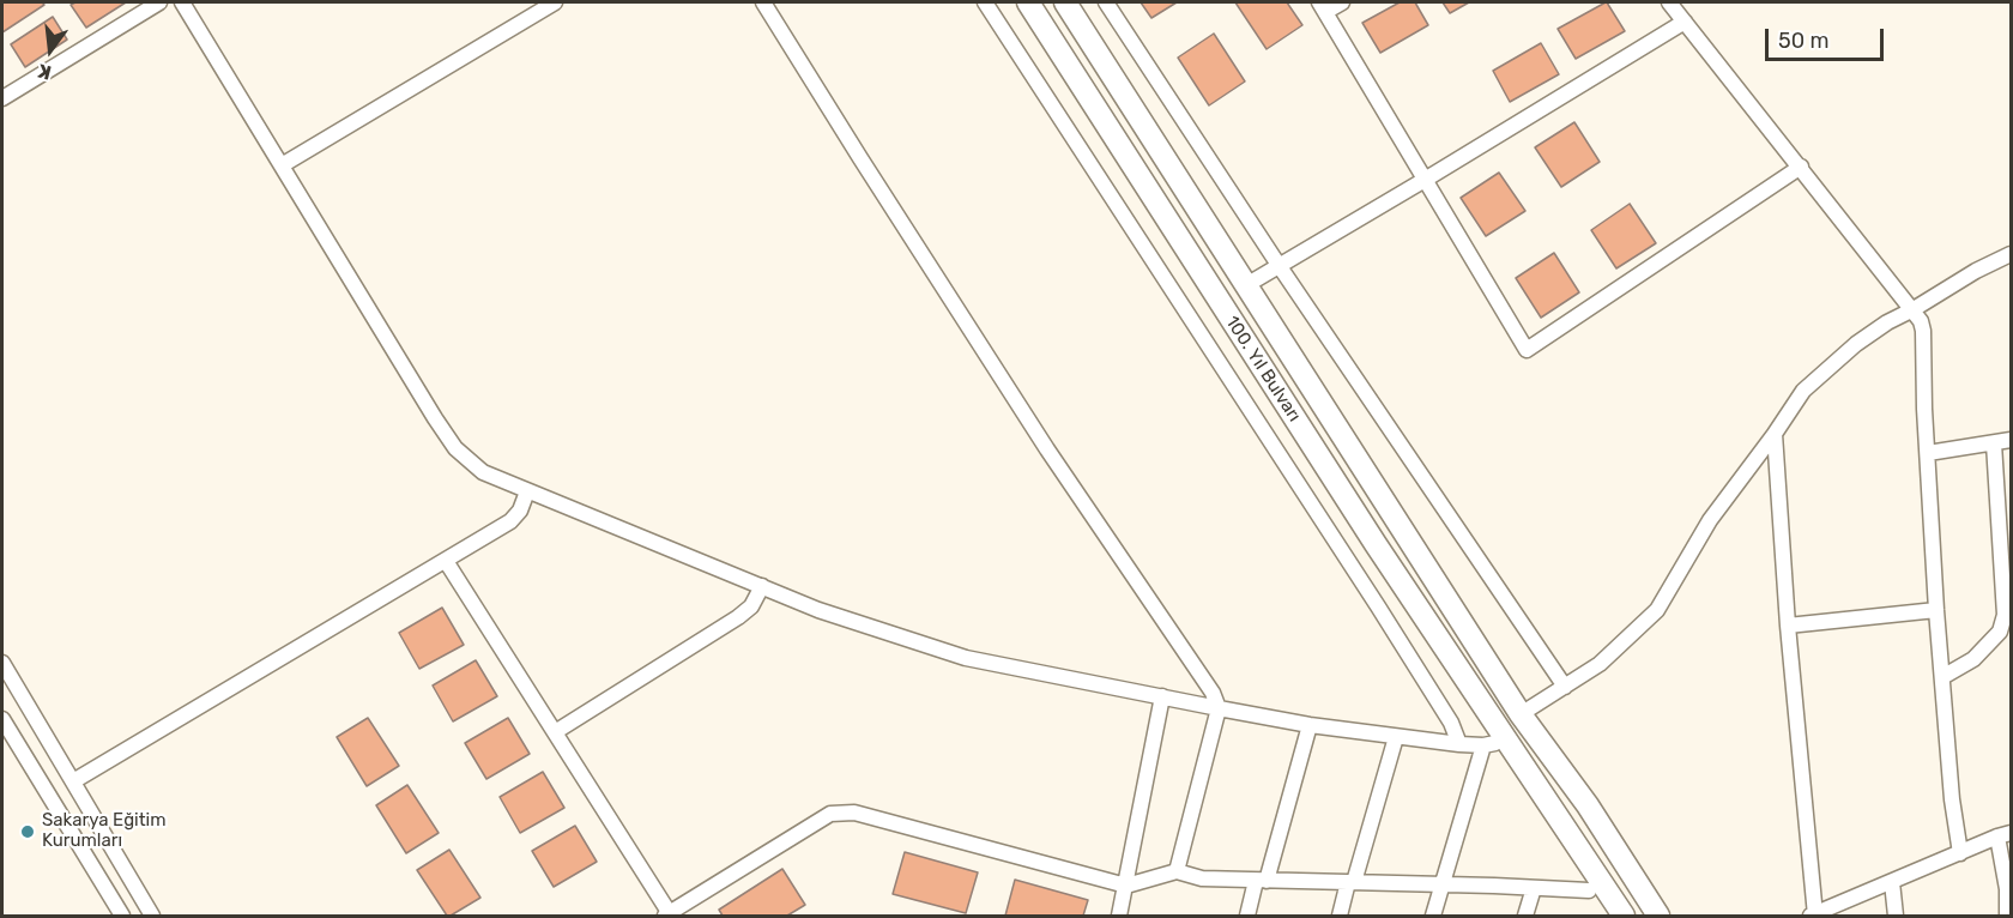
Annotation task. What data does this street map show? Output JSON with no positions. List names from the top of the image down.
{
  "streets": {
    "main road": ["100. Yıl Bulvarı"]
  },
  "places": ["Sakarya Eğitim Kurumları"],
  "scale_bar": "50 m",
  "north": "bottom"
}
